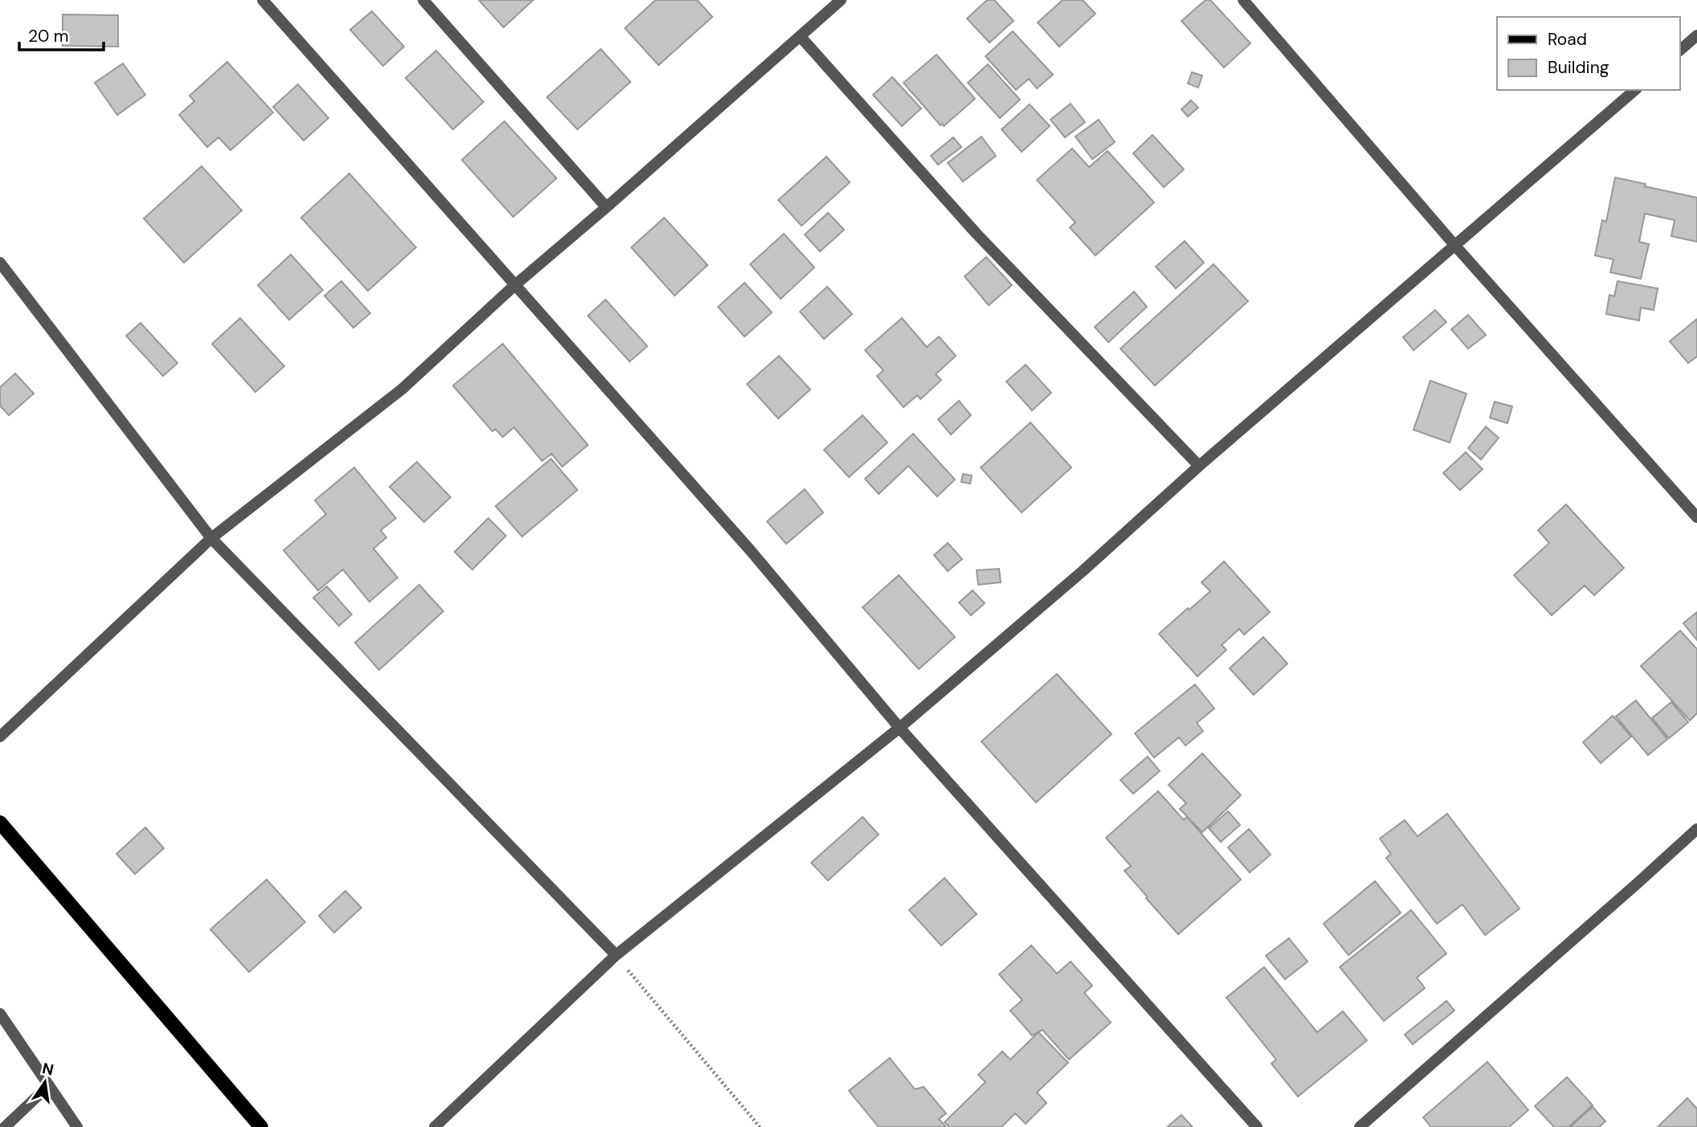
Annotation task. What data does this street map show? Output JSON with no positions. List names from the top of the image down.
{
  "legend": ["Road", "Building"],
  "scale_bar": "20 m",
  "north": "top"
}
